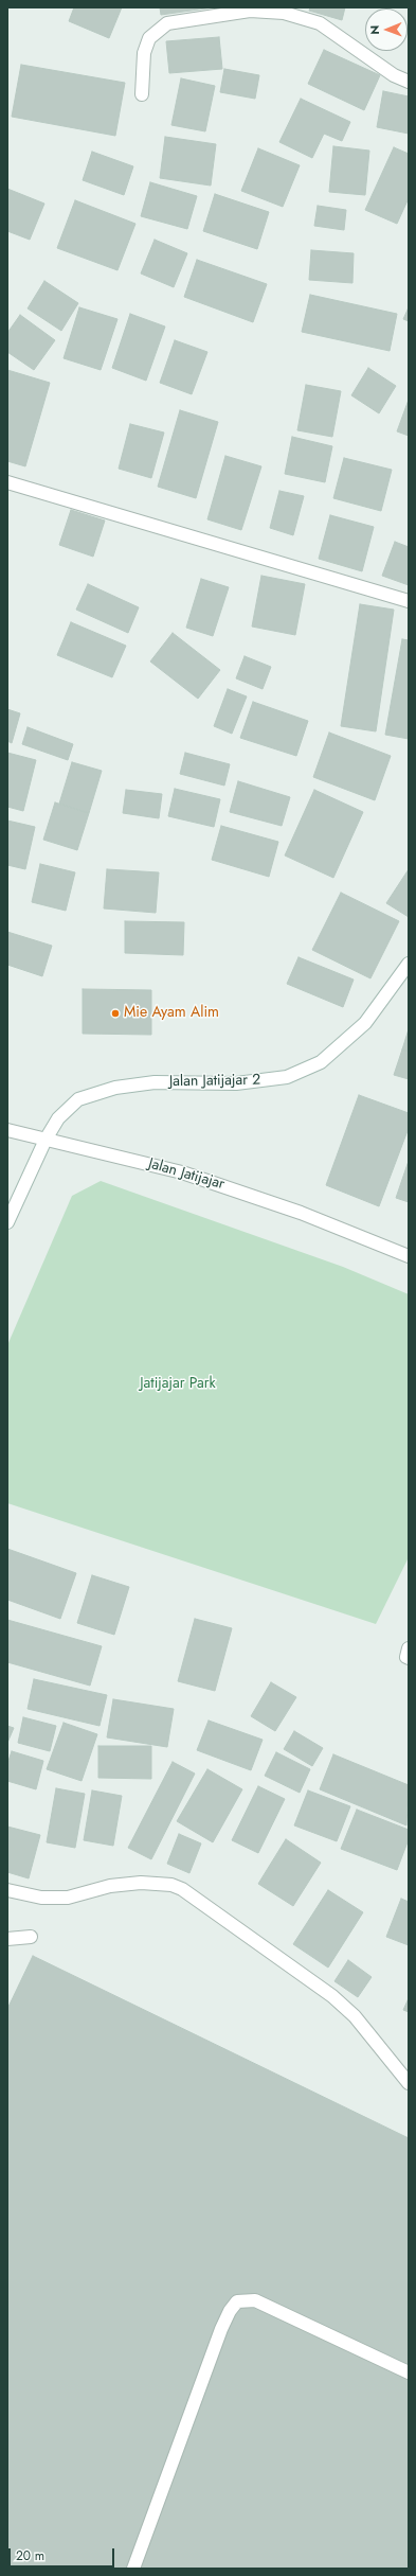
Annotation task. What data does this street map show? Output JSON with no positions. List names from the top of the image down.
{
  "streets": {
    "street": ["Jalan Jatijajar 2", "Jalan Jatijajar"]
  },
  "crossings": [
    ["Jalan Jatijajar 2", "Jalan Jatijajar"]
  ],
  "parks": ["Jatijajar Park"],
  "places": ["Mie Ayam Alim"],
  "scale_bar": "20 m",
  "north": "left"
}
